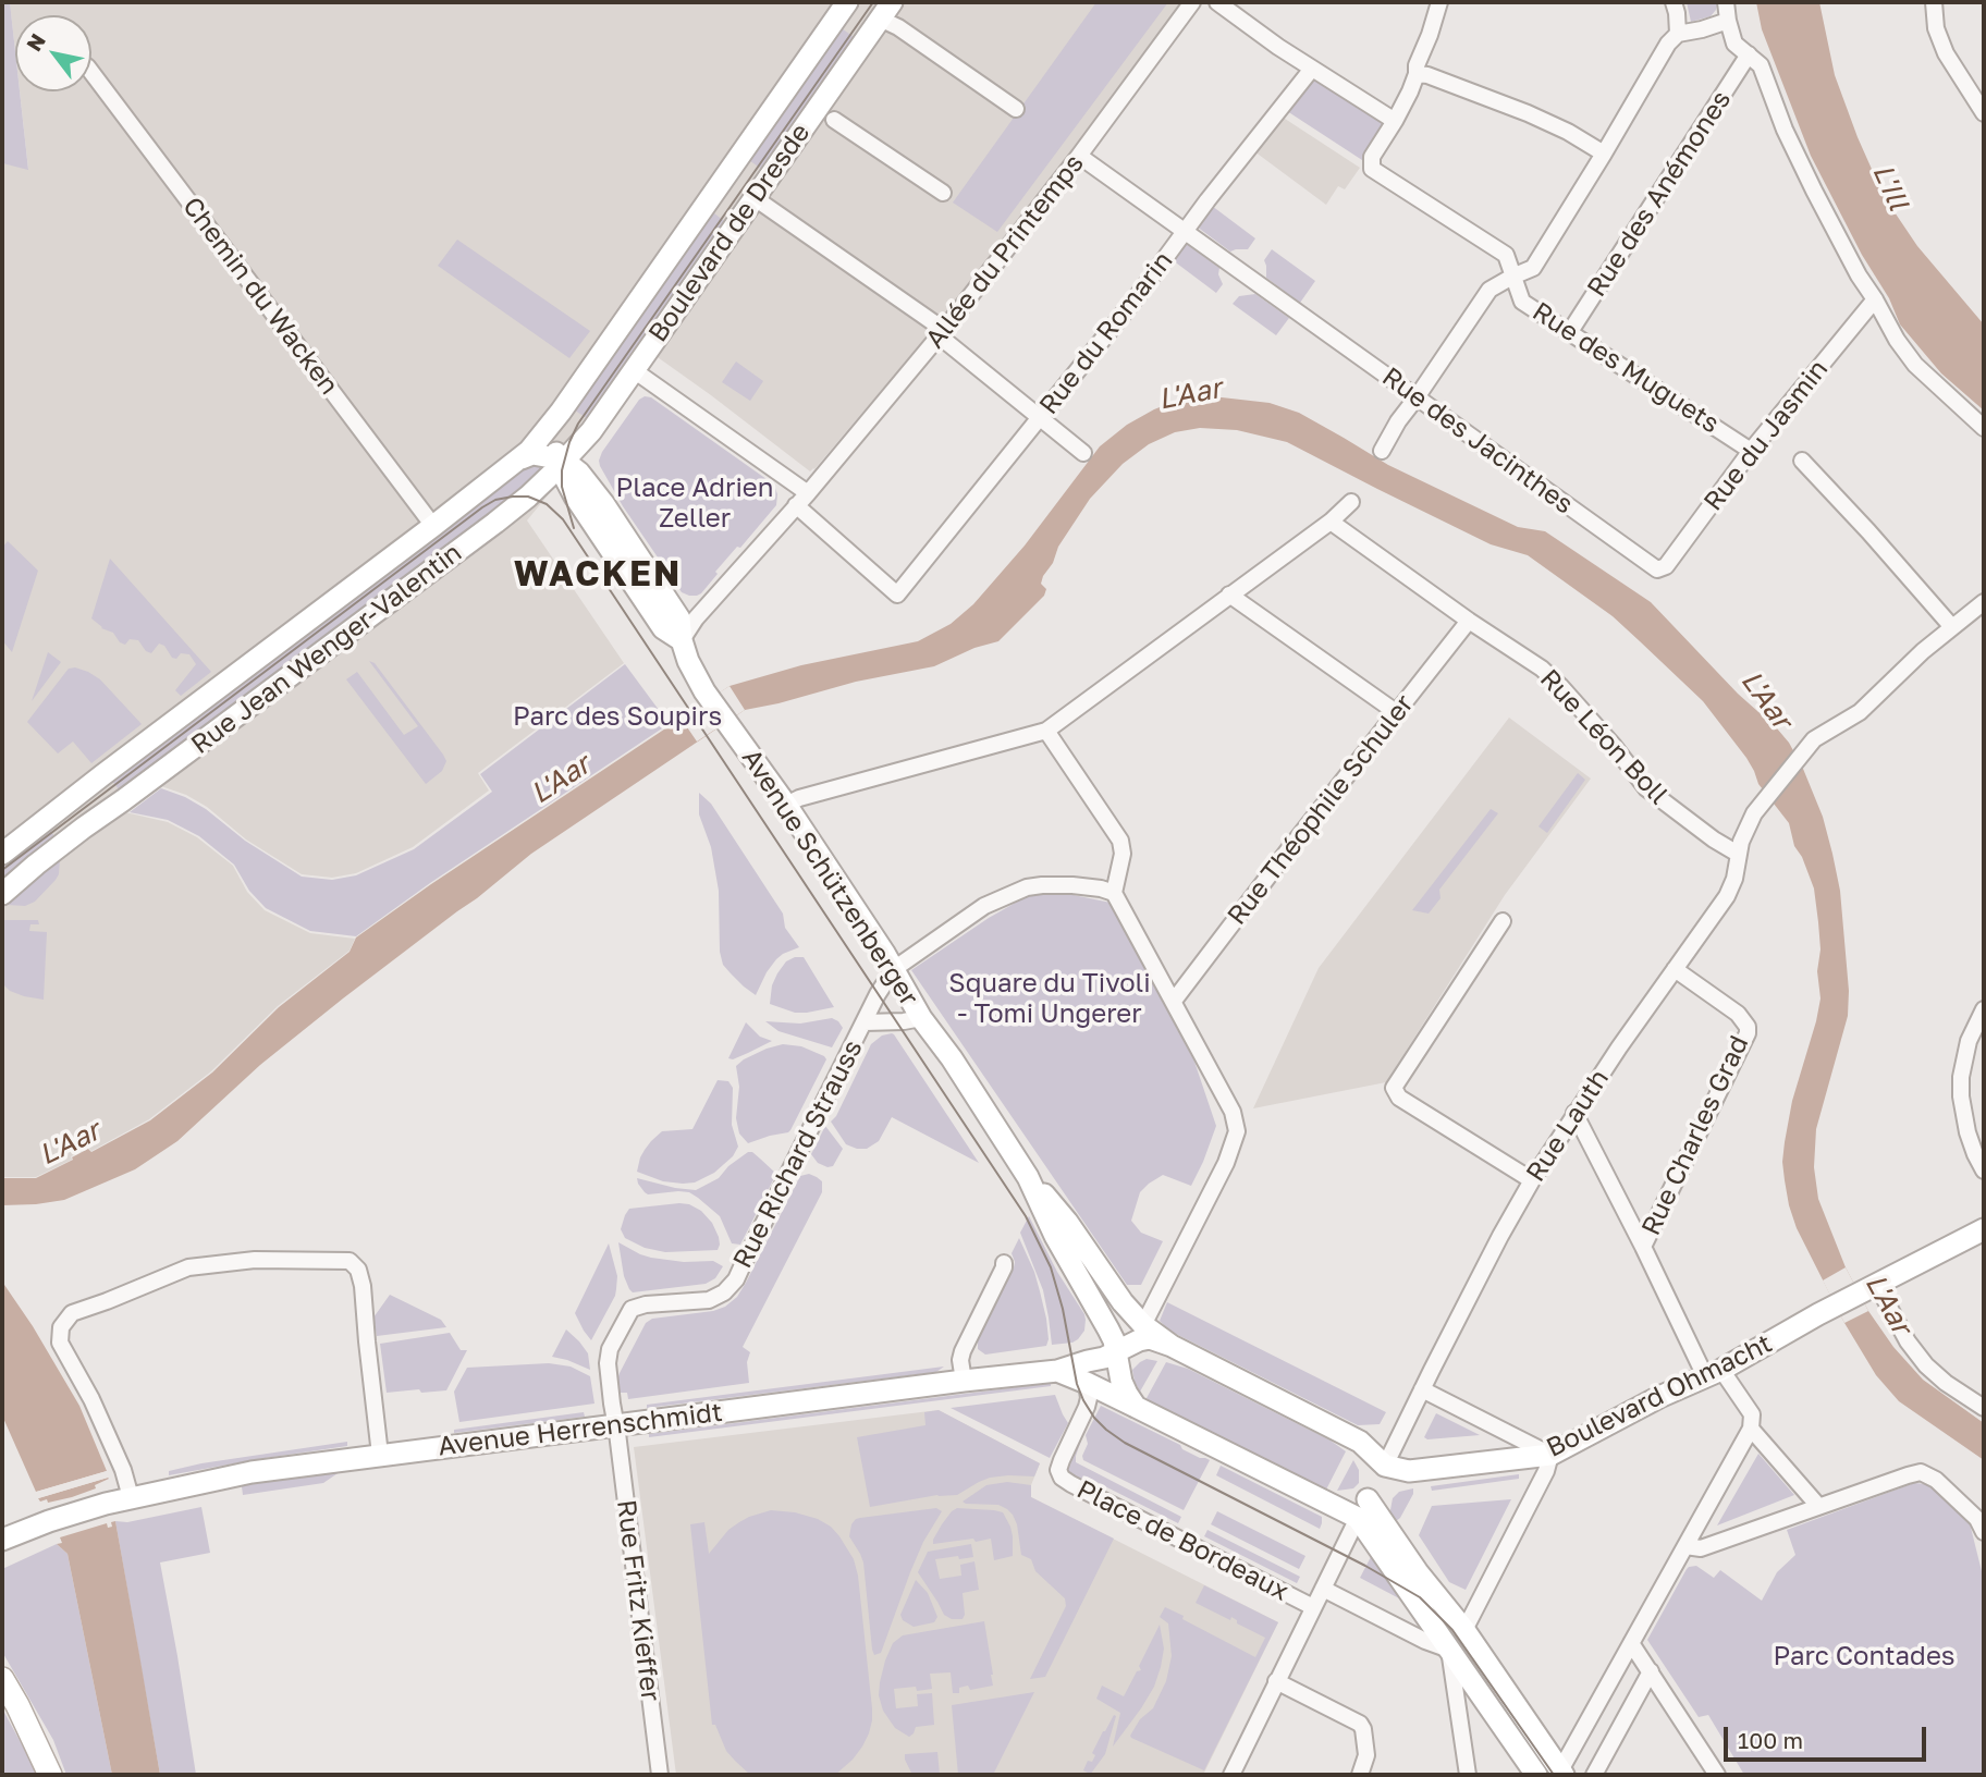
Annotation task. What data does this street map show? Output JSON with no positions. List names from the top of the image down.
{
  "streets": {
    "main road": [
      "Boulevard de Dresde",
      "Rue Jean Wenger-Valentin",
      "Avenue Schützenberger",
      "Boulevard Ohmacht",
      "Avenue Herrenschmidt"
    ],
    "street": [
      "Rue des Anémones",
      "Allée du Printemps",
      "Chemin du Wacken",
      "Rue du Romarin",
      "Rue des Muguets",
      "Rue du Jasmin",
      "Rue des Jacinthes",
      "Rue Léon Boll",
      "Rue Théophile Schuler",
      "Rue Lauth",
      "Rue Charles Grad",
      "Rue Richard Strauss",
      "Place de Bordeaux",
      "Rue Fritz Kieffer"
    ]
  },
  "crossings": [
    ["Rue des Anémones", "Rue des Muguets"],
    ["Boulevard de Dresde", "Rue Jean Wenger-Valentin"],
    ["Chemin du Wacken", "Rue Jean Wenger-Valentin"],
    ["Rue du Romarin", "Rue des Jacinthes"],
    ["Rue des Muguets", "Rue du Jasmin"],
    ["Rue du Jasmin", "Rue des Jacinthes"],
    ["Rue Léon Boll", "Rue Théophile Schuler"],
    ["Rue Léon Boll", "Rue Lauth"],
    ["Avenue Schützenberger", "Rue Richard Strauss"],
    ["Avenue Schützenberger", "Avenue Herrenschmidt"],
    ["Rue Lauth", "Rue Charles Grad"],
    ["Rue Lauth", "Boulevard Ohmacht"],
    ["Rue Richard Strauss", "Avenue Herrenschmidt"],
    ["Rue Richard Strauss", "Rue Fritz Kieffer"],
    ["Avenue Herrenschmidt", "Place de Bordeaux"],
    ["Avenue Herrenschmidt", "Rue Fritz Kieffer"]
  ],
  "districts": ["WACKEN"],
  "water": ["L'Ill", "L'Aar"],
  "parks": [
    "Place Adrien Zeller",
    "Parc des Soupirs",
    "Square du Tivoli - Tomi Ungerer",
    "Parc Contades"
  ],
  "scale_bar": "100 m",
  "north": "top left"
}
